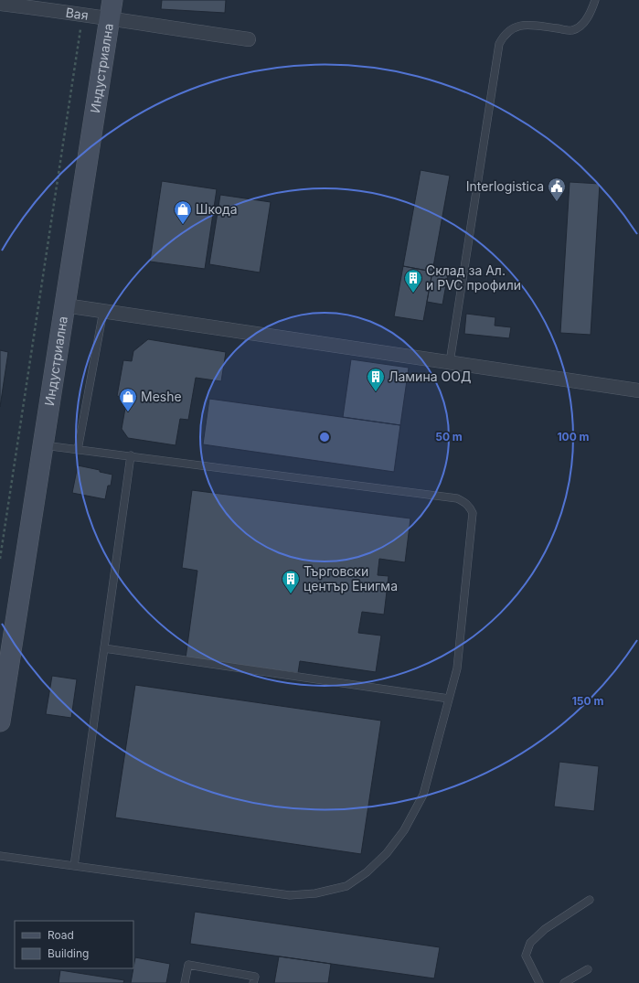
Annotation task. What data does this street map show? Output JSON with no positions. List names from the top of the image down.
{
  "streets": {
    "main road": ["Индустриална"],
    "street": ["Вая"]
  },
  "crossings": [
    ["Вая", "Индустриална"]
  ],
  "places": {
    "public building": ["Interlogistica"],
    "shop": ["Шкода", "Meshe"],
    "building": ["Склад за Ал. и PVC профили", "Ламина ООД", "Търговски център Енигма"]
  },
  "legend": ["Road", "Building"],
  "rings": ["50 m", "100 m", "150 m"]
}
